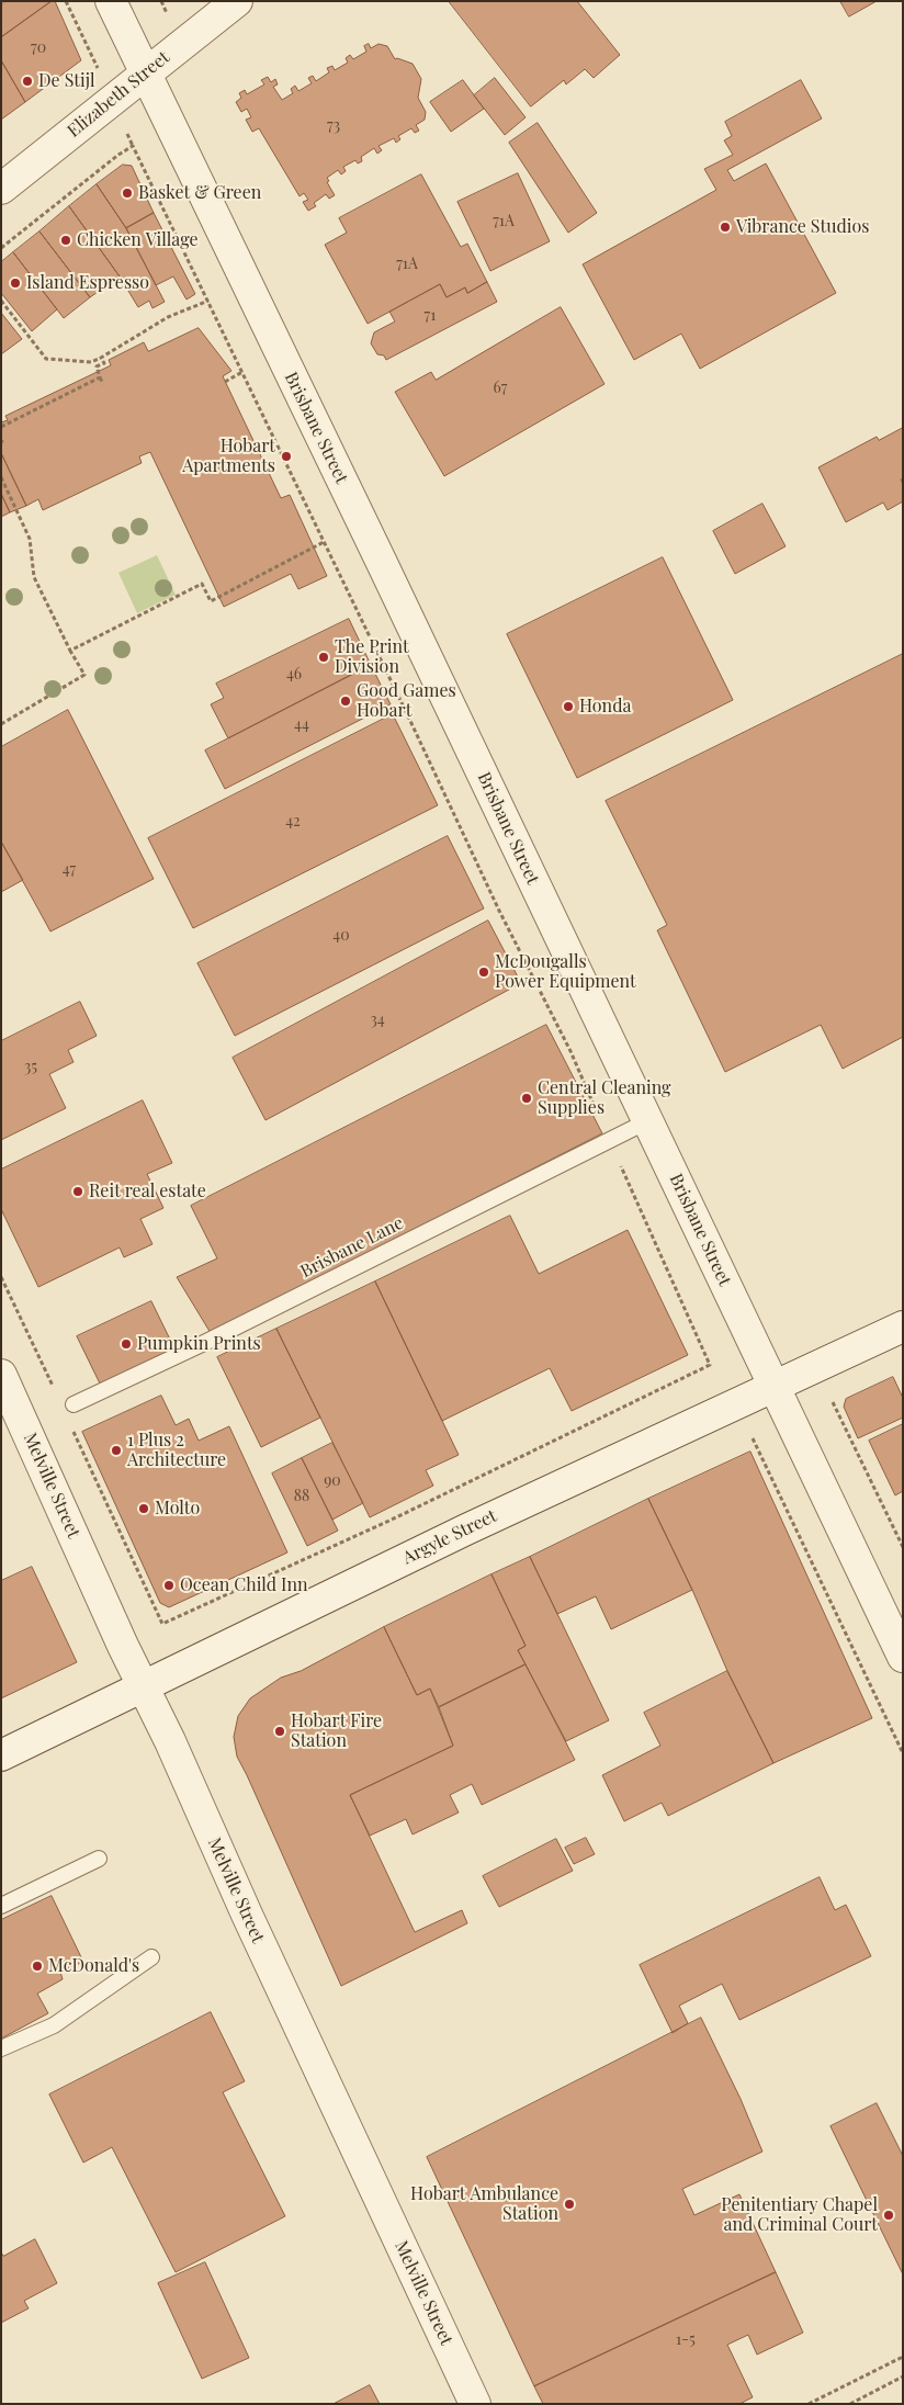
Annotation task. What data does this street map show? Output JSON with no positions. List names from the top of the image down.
{
  "streets": {
    "street": [
      "Elizabeth Street",
      "Brisbane Street",
      "Melville Street",
      "Argyle Street"
    ],
    "lane": ["Brisbane Lane"]
  },
  "crossings": [
    ["Elizabeth Street", "Brisbane Street"],
    ["Brisbane Street", "Brisbane Lane"],
    ["Brisbane Street", "Argyle Street"],
    ["Melville Street", "Argyle Street"]
  ],
  "places": [
    "De Stijl",
    "Basket & Green",
    "Vibrance Studios",
    "Chicken Village",
    "Island Espresso",
    "Hobart Apartments",
    "The Print Division",
    "Good Games Hobart",
    "Honda",
    "McDougalls Power Equipment",
    "Central Cleaning Supplies",
    "Reit real estate",
    "Pumpkin Prints",
    "1 Plus 2 Architecture",
    "Molto",
    "Ocean Child Inn",
    "Hobart Fire Station",
    "McDonald's",
    "Hobart Ambulance Station",
    "Penitentiary Chapel and Criminal Court"
  ],
  "house_numbers": [
    "70",
    "73",
    "71A",
    "71A",
    "71",
    "67",
    "46",
    "44",
    "42",
    "47",
    "40",
    "34",
    "35",
    "90",
    "88",
    "1-5"
  ]
}
